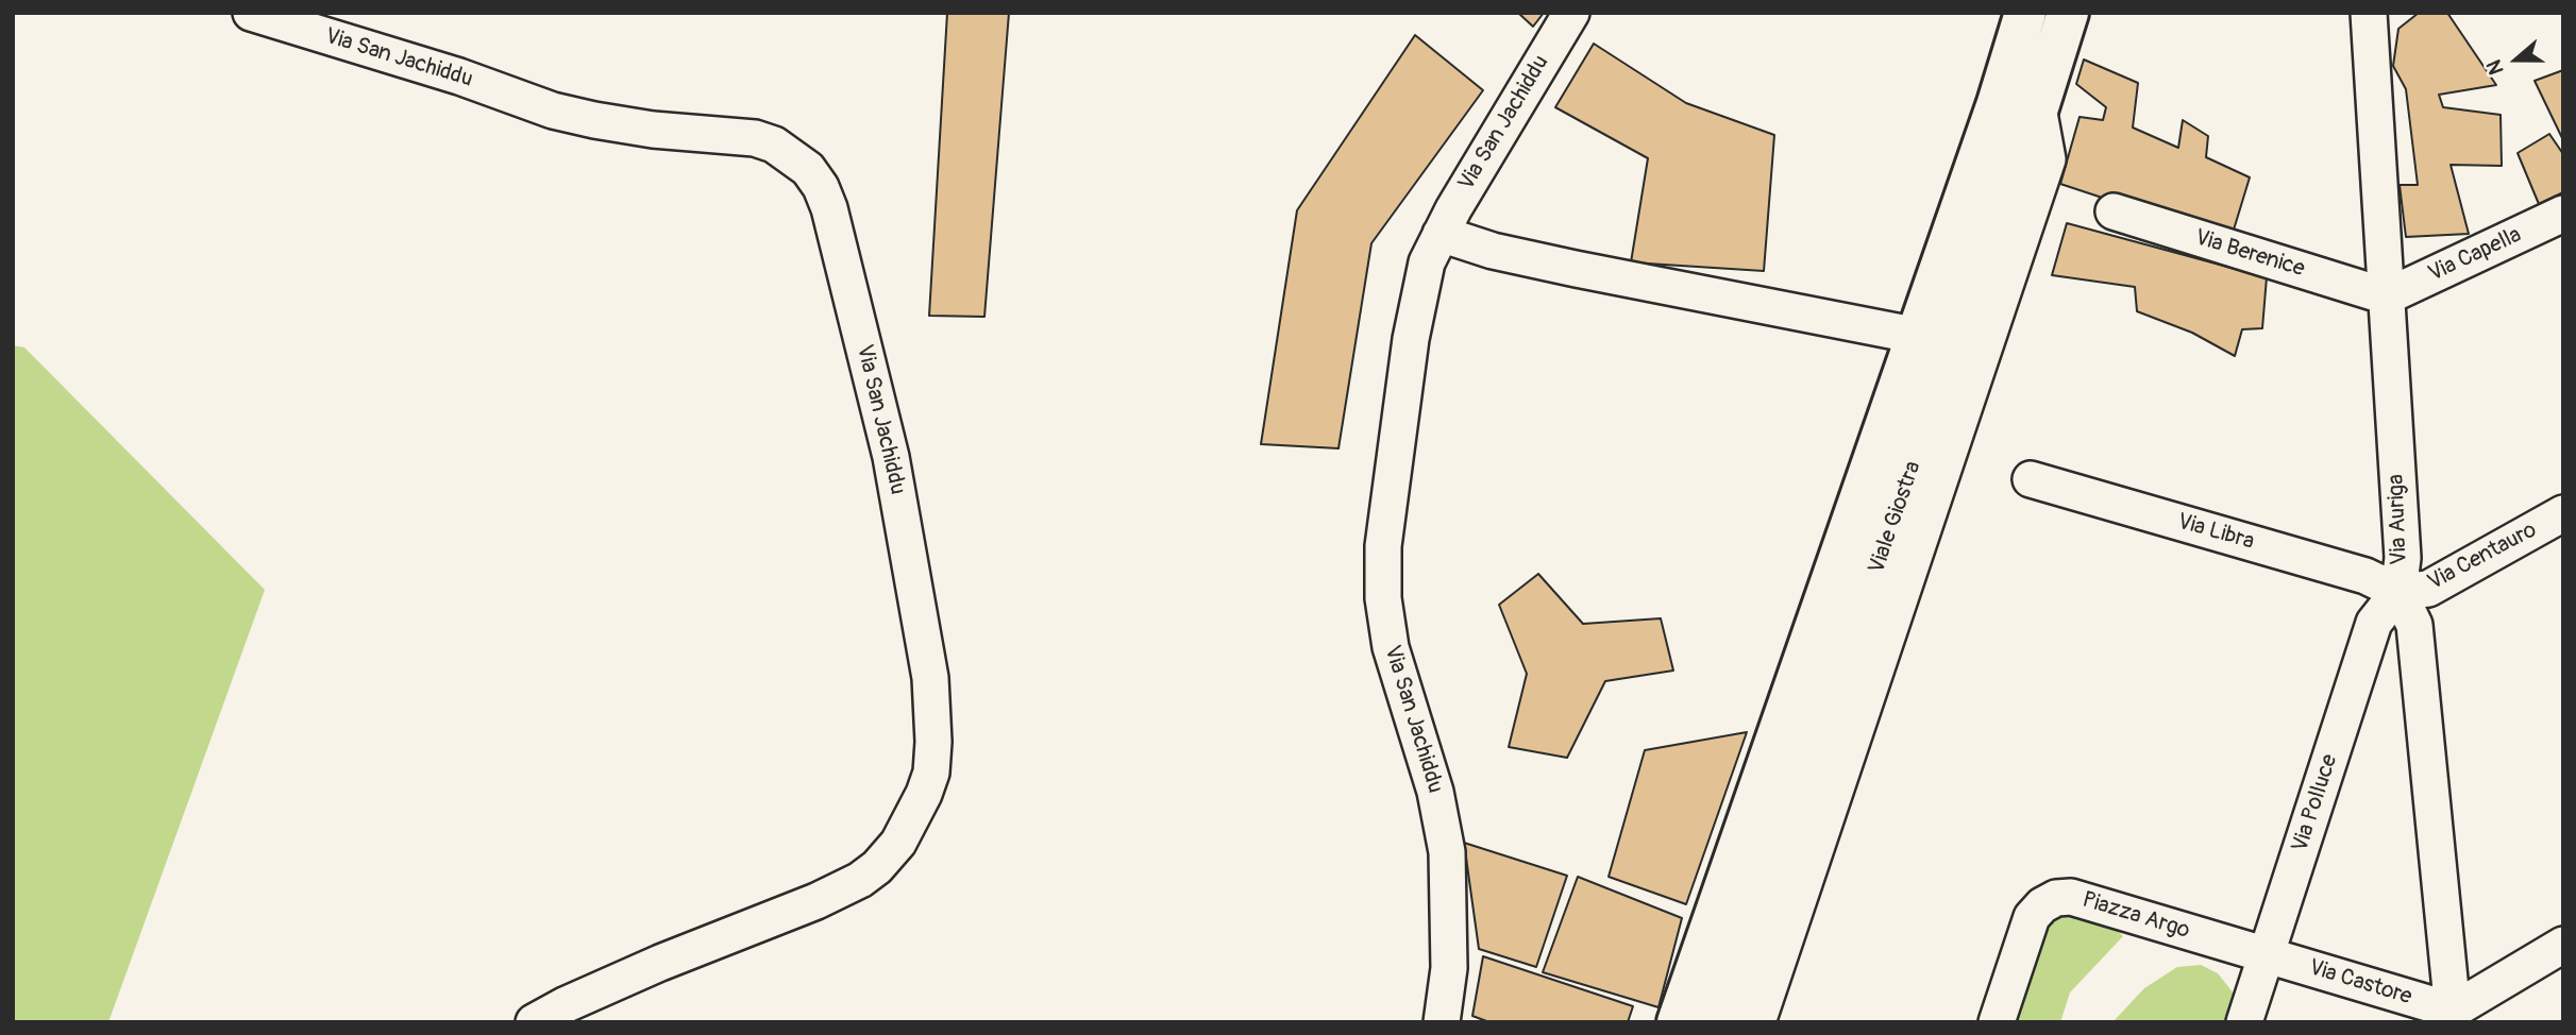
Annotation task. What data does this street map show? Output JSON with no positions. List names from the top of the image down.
{
  "streets": {
    "main road": ["Viale Giostra"],
    "street": [
      "Via San Jachiddu",
      "Via Berenice",
      "Via Capella",
      "Via Auriga",
      "Via Libra",
      "Via Centauro",
      "Via Polluce",
      "Piazza Argo",
      "Via Castore"
    ]
  },
  "crossings": [
    ["Via Berenice", "Via Capella"],
    ["Via Berenice", "Via Auriga"],
    ["Via Capella", "Via Auriga"],
    ["Via Auriga", "Via Libra"],
    ["Via Auriga", "Via Centauro"],
    ["Via Auriga", "Via Polluce"],
    ["Via Auriga", "Via Castore"],
    ["Via Libra", "Via Centauro"],
    ["Via Libra", "Via Polluce"],
    ["Via Centauro", "Via Polluce"],
    ["Via Polluce", "Piazza Argo"],
    ["Via Polluce", "Via Castore"],
    ["Piazza Argo", "Via Castore"]
  ],
  "north": "left"
}
